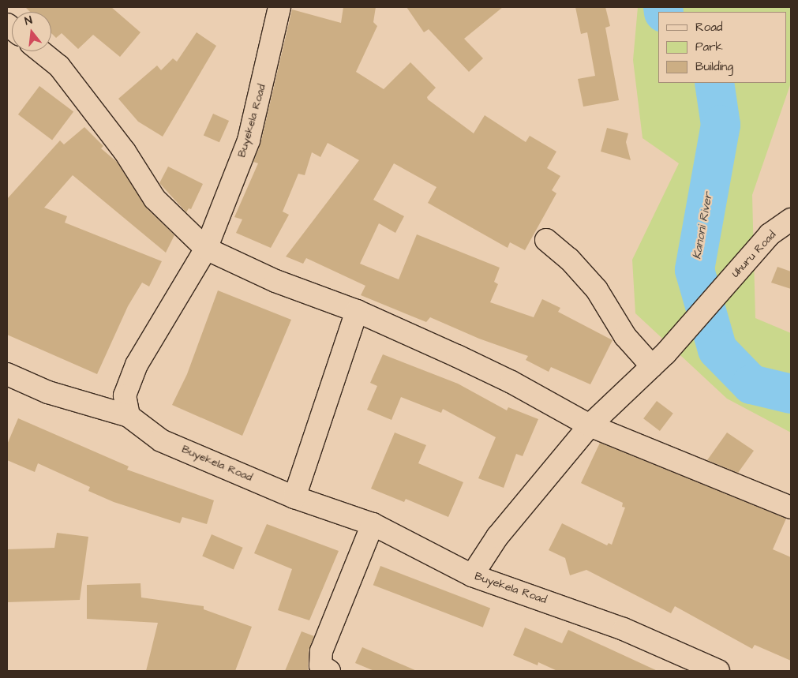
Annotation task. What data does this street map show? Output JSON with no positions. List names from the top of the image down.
{
  "streets": {
    "street": ["Buyekela Road", "Uhuru Road"]
  },
  "crossings": [
    ["Buyekela Road", "Uhuru Road"]
  ],
  "water": ["Kanoni River"],
  "legend": ["Road", "Park", "Building"],
  "north": "top"
}
